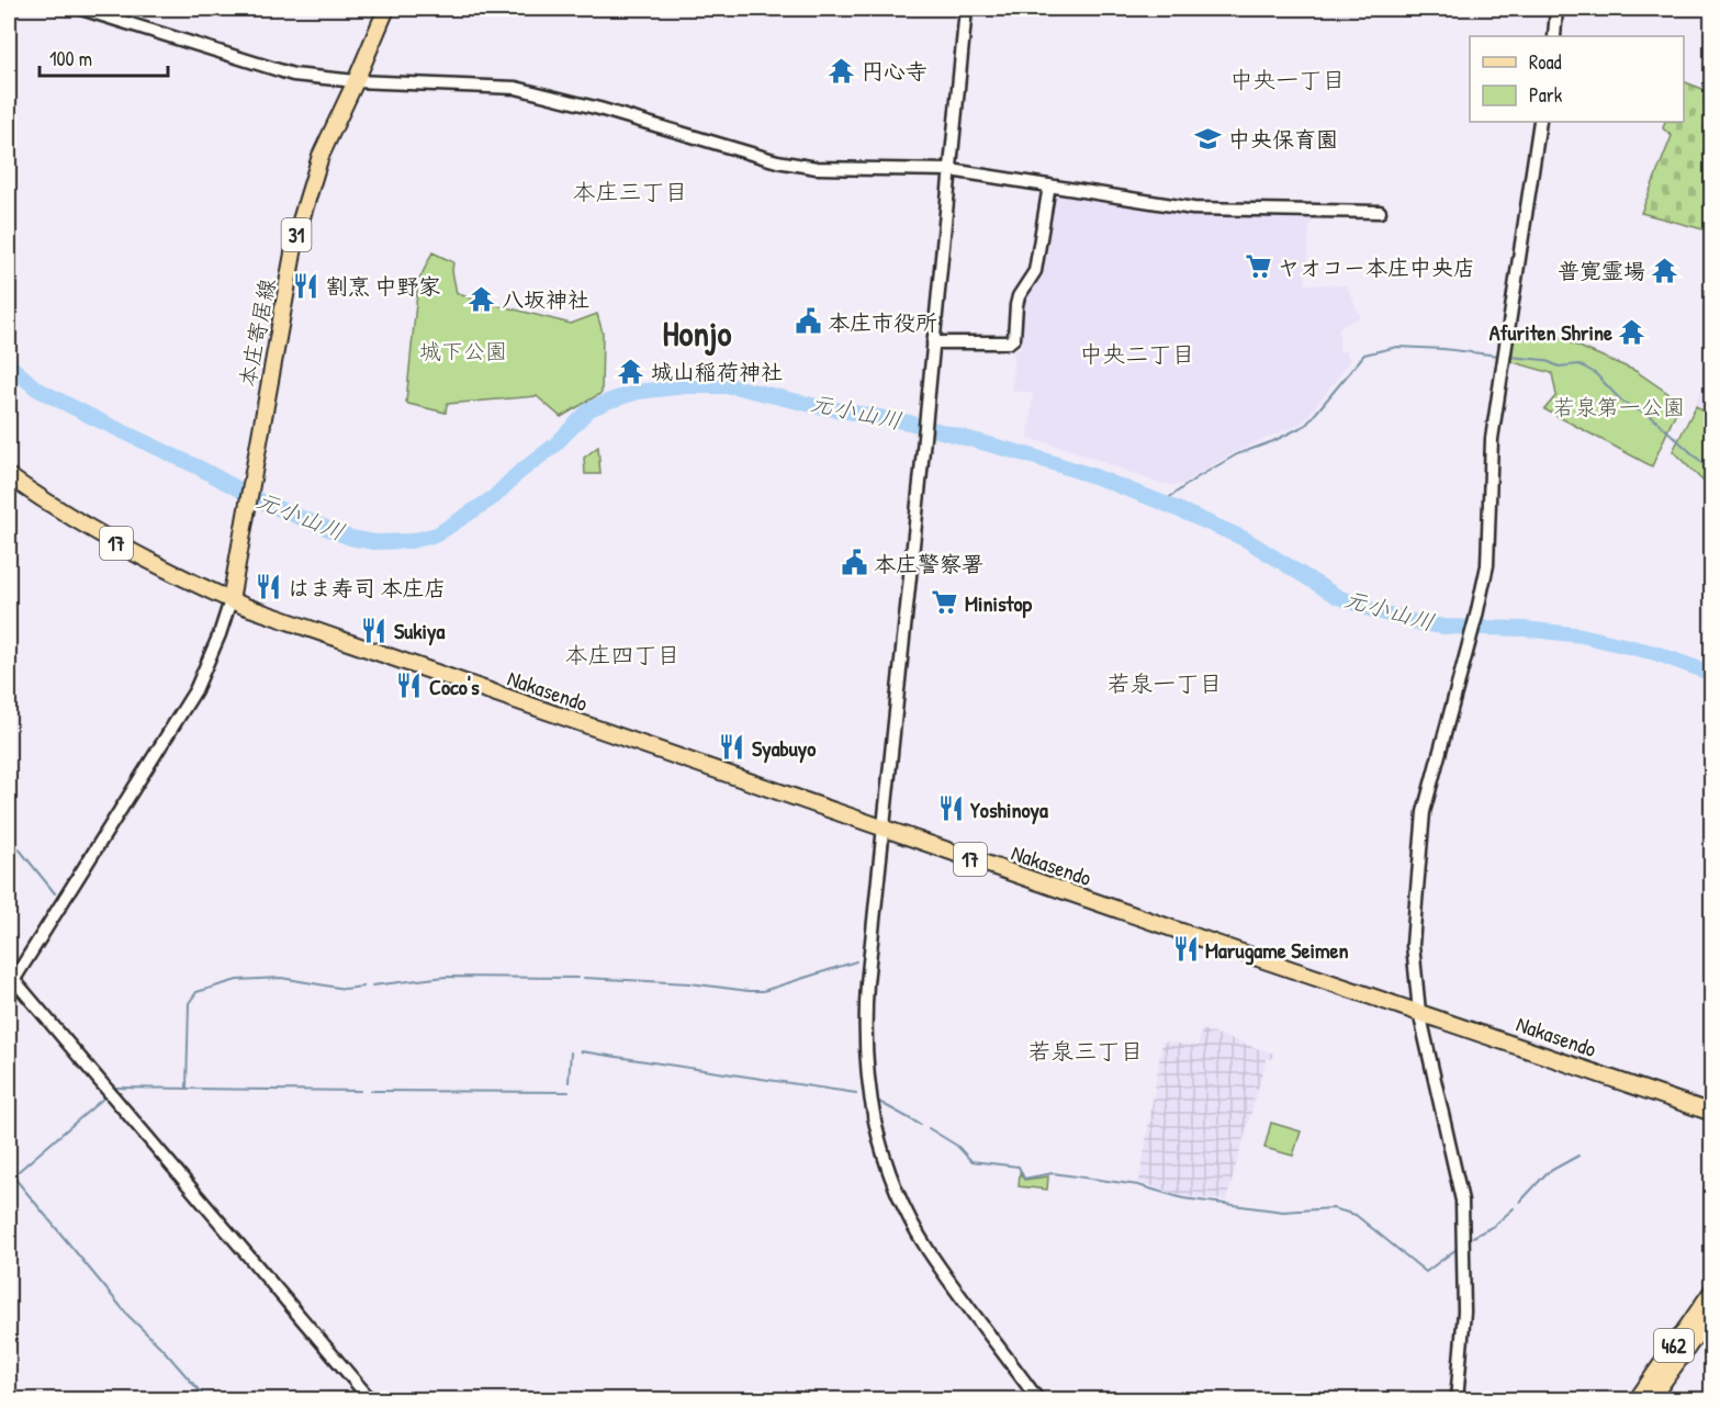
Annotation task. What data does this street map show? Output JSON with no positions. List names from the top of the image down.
{
  "streets": {
    "main road": [
      "31",
      "本庄寄居線",
      "17",
      "Nakasendo",
      "462"
    ]
  },
  "crossings": [
    ["本庄寄居線", "17"],
    ["本庄寄居線", "Nakasendo"],
    ["17", "Nakasendo"]
  ],
  "districts": [
    "中央一丁目",
    "本庄三丁目",
    "Honjo",
    "中央二丁目",
    "本庄四丁目",
    "若泉一丁目",
    "若泉三丁目"
  ],
  "water": ["元小山川"],
  "parks": ["城下公園", "若泉第一公園"],
  "places": {
    "temple": [
      "円心寺",
      "普寛霊場",
      "八坂神社",
      "Afuriten Shrine",
      "城山稲荷神社"
    ],
    "school or university": ["中央保育園"],
    "supermarket": ["ヤオコー本庄中央店", "Ministop"],
    "restaurant": [
      "割烹 中野家",
      "はま寿司 本庄店",
      "Sukiya",
      "Coco's",
      "Syabuyo",
      "Yoshinoya",
      "Marugame Seimen"
    ],
    "public building": ["本庄市役所", "本庄警察署"]
  },
  "legend": ["Road", "Park"],
  "scale_bar": "100 m"
}
